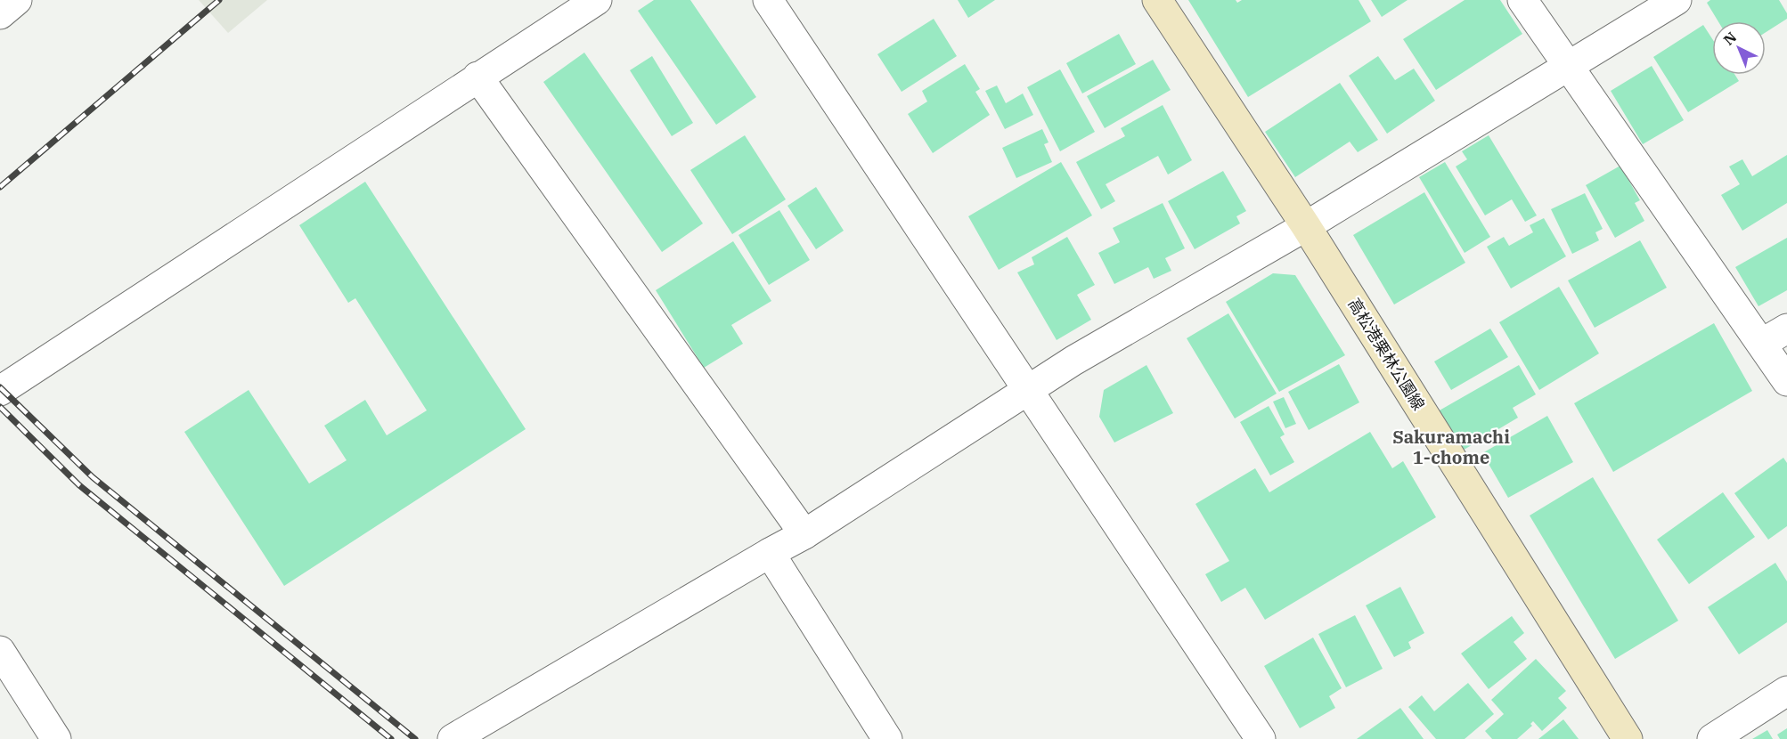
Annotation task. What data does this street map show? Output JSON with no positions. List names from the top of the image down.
{
  "streets": {
    "main road": ["高松港栗林公園線"]
  },
  "districts": ["Sakuramachi 1-chome"],
  "north": "top left"
}
